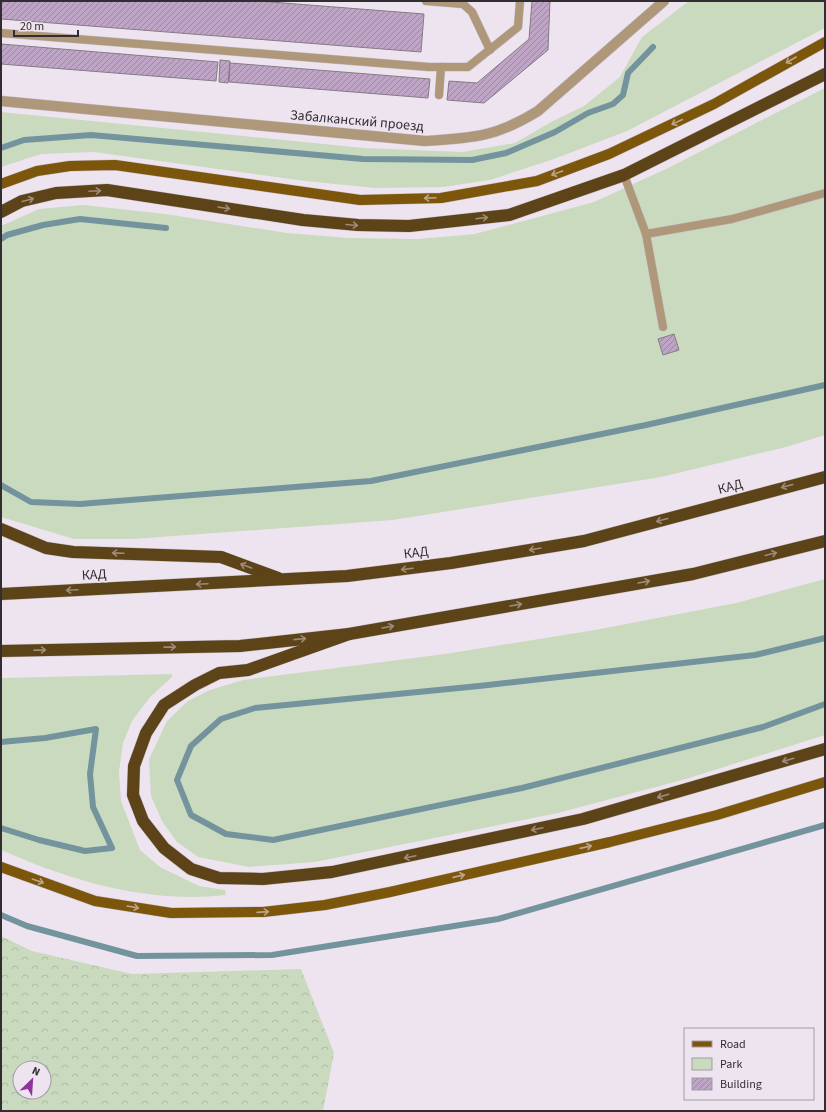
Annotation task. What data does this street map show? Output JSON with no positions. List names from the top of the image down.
{
  "streets": {
    "highway": ["КАД"],
    "street": ["Забалканский проезд"]
  },
  "legend": ["Road", "Park", "Building"],
  "scale_bar": "20 m",
  "north": "top right"
}
